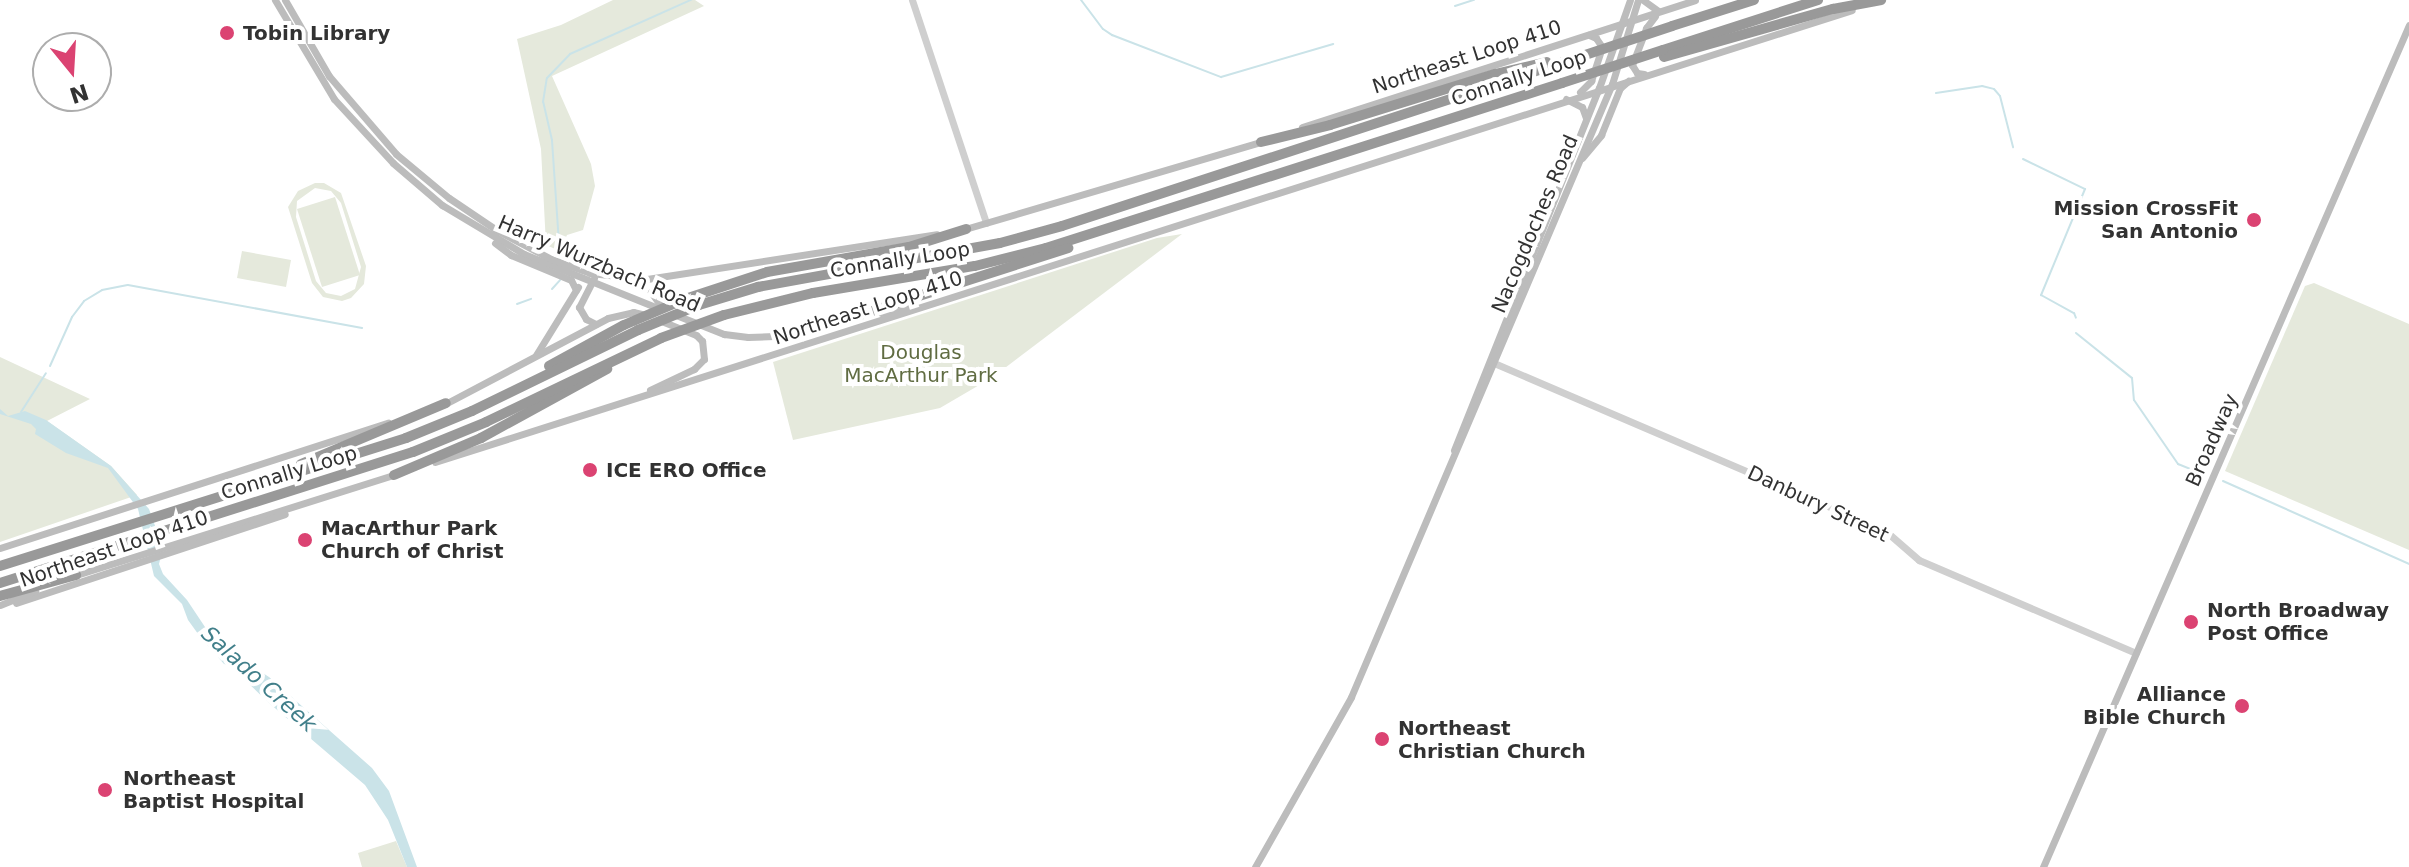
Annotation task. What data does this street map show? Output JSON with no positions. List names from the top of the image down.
{
  "streets": {
    "highway": ["Connally Loop"],
    "main road": [
      "Northeast Loop 410",
      "Nacogdoches Road",
      "Harry Wurzbach Road",
      "Broadway"
    ],
    "street": ["Danbury Street"]
  },
  "crossings": [
    ["Northeast Loop 410", "Nacogdoches Road"],
    ["Northeast Loop 410", "Harry Wurzbach Road"],
    ["Nacogdoches Road", "Danbury Street"],
    ["Broadway", "Danbury Street"]
  ],
  "water": ["Salado Creek"],
  "parks": ["Douglas MacArthur Park"],
  "places": [
    "Tobin Library",
    "Mission CrossFit San Antonio",
    "ICE ERO Office",
    "MacArthur Park Church of Christ",
    "North Broadway Post Office",
    "Alliance Bible Church",
    "Northeast Christian Church",
    "Northeast Baptist Hospital"
  ],
  "north": "bottom"
}
